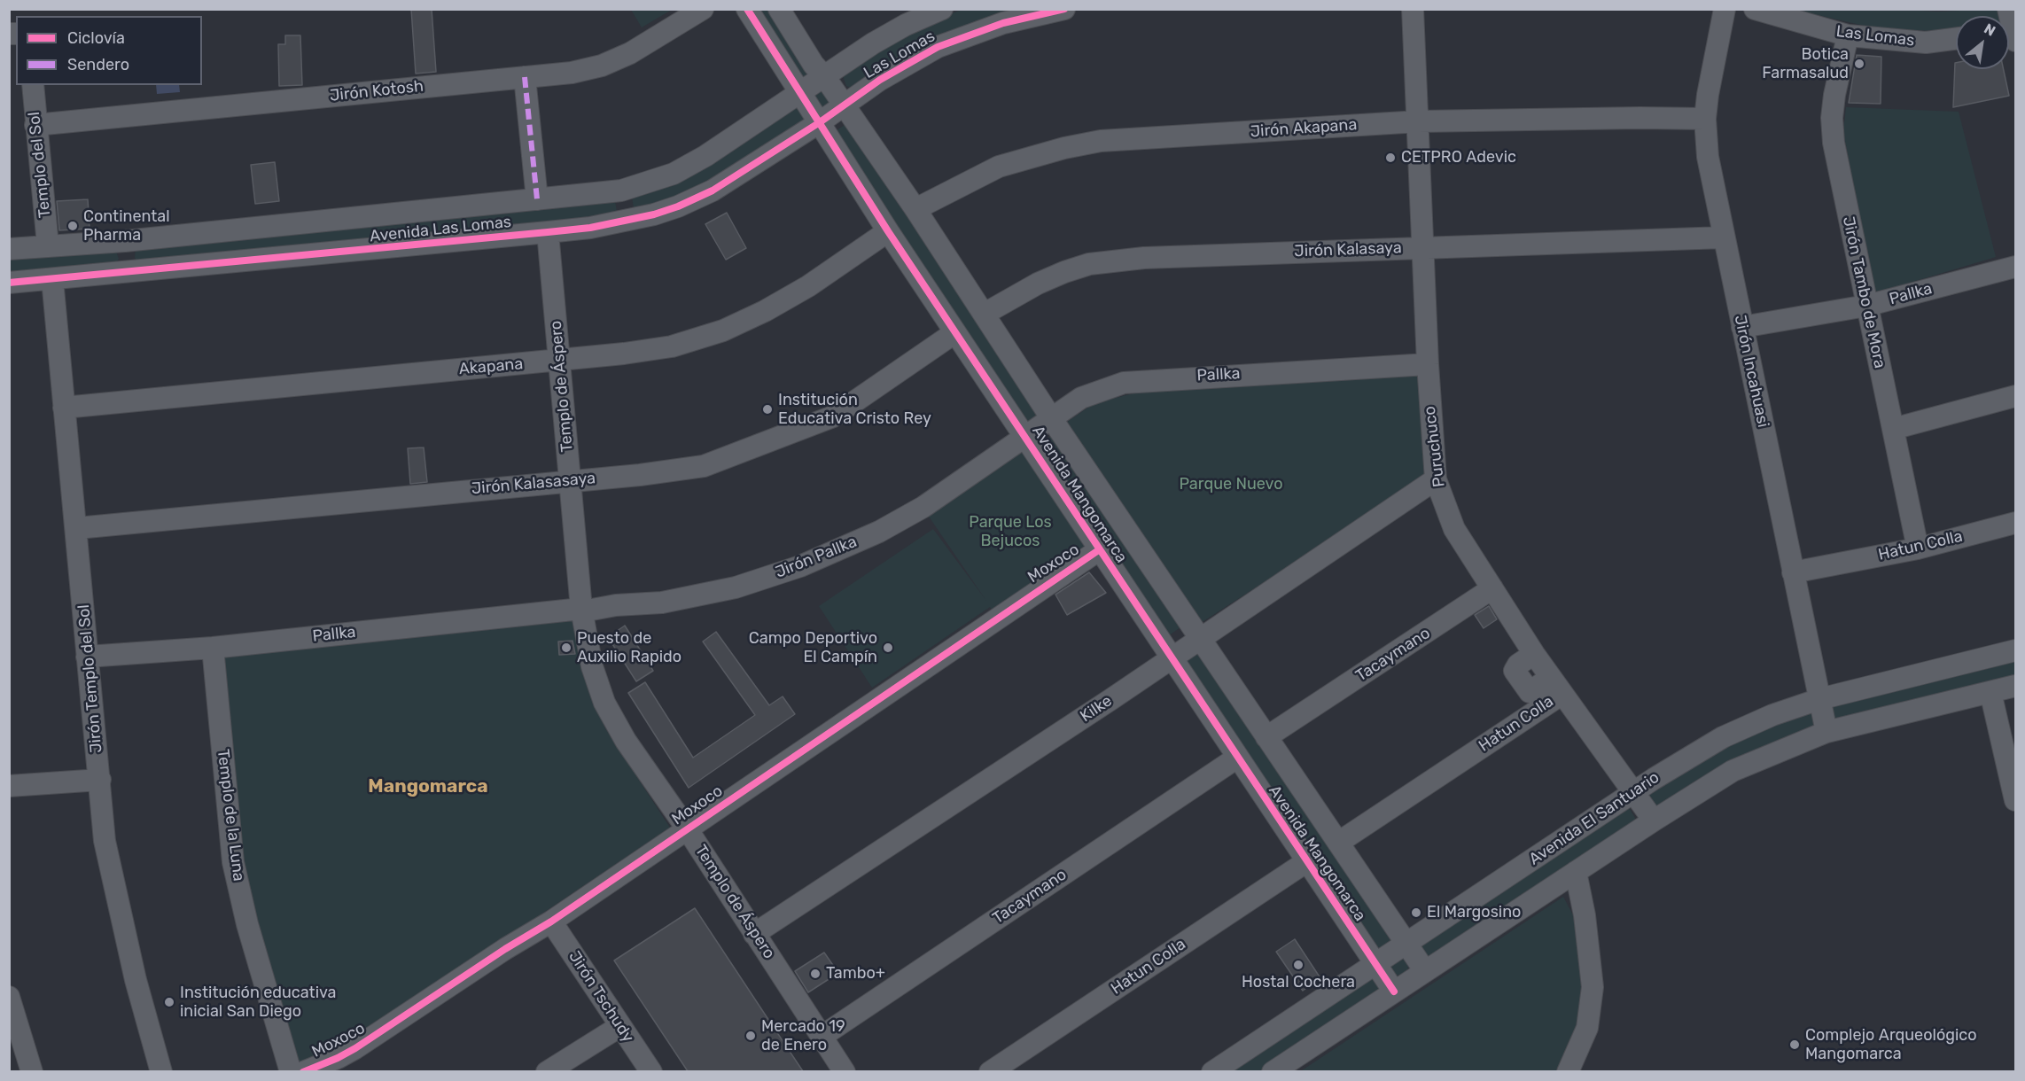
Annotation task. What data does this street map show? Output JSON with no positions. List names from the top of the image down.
{
  "streets": {
    "street": [
      "Las Lomas",
      "Jirón Kotosh",
      "Jirón Akapana",
      "Templo del Sol",
      "Avenida Las Lomas",
      "Jirón Kalasaya",
      "Jirón Tambo de Mora",
      "Pallka",
      "Akapana",
      "Jirón Incahuasi",
      "Templo de Áspero",
      "Puruchuco",
      "Jirón Kalasasaya",
      "Avenida Mangomarca",
      "Hatun Colla",
      "Jirón Pallka",
      "Moxoco",
      "Tacaymano",
      "Jirón Templo del Sol",
      "Kilke",
      "Templo de la Luna",
      "Avenida El Santuario",
      "Jirón Tschudy"
    ]
  },
  "crossings": [
    ["Las Lomas", "Avenida Las Lomas"],
    ["Las Lomas", "Jirón Tambo de Mora"],
    ["Las Lomas", "Avenida Mangomarca"],
    ["Jirón Kotosh", "Templo del Sol"],
    ["Jirón Akapana", "Jirón Incahuasi"],
    ["Jirón Akapana", "Puruchuco"],
    ["Jirón Akapana", "Avenida Mangomarca"],
    ["Templo del Sol", "Avenida Las Lomas"],
    ["Avenida Las Lomas", "Templo de Áspero"],
    ["Avenida Las Lomas", "Avenida Mangomarca"],
    ["Avenida Las Lomas", "Jirón Templo del Sol"],
    ["Jirón Kalasaya", "Jirón Incahuasi"],
    ["Jirón Kalasaya", "Puruchuco"],
    ["Jirón Kalasaya", "Avenida Mangomarca"],
    ["Jirón Tambo de Mora", "Pallka"],
    ["Jirón Tambo de Mora", "Hatun Colla"],
    ["Pallka", "Jirón Incahuasi"],
    ["Pallka", "Templo de Áspero"],
    ["Pallka", "Puruchuco"],
    ["Pallka", "Avenida Mangomarca"],
    ["Pallka", "Jirón Pallka"],
    ["Pallka", "Jirón Templo del Sol"],
    ["Pallka", "Templo de la Luna"],
    ["Akapana", "Templo de Áspero"],
    ["Akapana", "Avenida Mangomarca"],
    ["Akapana", "Jirón Templo del Sol"],
    ["Jirón Incahuasi", "Hatun Colla"],
    ["Jirón Incahuasi", "Avenida El Santuario"],
    ["Templo de Áspero", "Jirón Kalasasaya"],
    ["Templo de Áspero", "Jirón Pallka"],
    ["Templo de Áspero", "Moxoco"],
    ["Templo de Áspero", "Tacaymano"],
    ["Templo de Áspero", "Kilke"],
    ["Puruchuco", "Hatun Colla"],
    ["Puruchuco", "Tacaymano"],
    ["Puruchuco", "Kilke"],
    ["Puruchuco", "Avenida El Santuario"],
    ["Jirón Kalasasaya", "Avenida Mangomarca"],
    ["Jirón Kalasasaya", "Jirón Templo del Sol"],
    ["Avenida Mangomarca", "Hatun Colla"],
    ["Avenida Mangomarca", "Jirón Pallka"],
    ["Avenida Mangomarca", "Moxoco"],
    ["Avenida Mangomarca", "Tacaymano"],
    ["Avenida Mangomarca", "Kilke"],
    ["Avenida Mangomarca", "Avenida El Santuario"],
    ["Moxoco", "Jirón Tschudy"]
  ],
  "districts": ["Mangomarca"],
  "parks": ["Parque Nuevo", "Parque Los Bejucos"],
  "places": [
    "Botica Farmasalud",
    "CETPRO Adevic",
    "Continental Pharma",
    "Institución Educativa Cristo Rey",
    "Puesto de Auxilio Rapido",
    "Campo Deportivo El Campín",
    "El Margosino",
    "Hostal Cochera",
    "Tambo+",
    "Institución educativa inicial San Diego",
    "Mercado 19 de Enero",
    "Complejo Arqueológico Mangomarca"
  ],
  "legend": ["Ciclovía", "Sendero"],
  "north": "top right"
}
